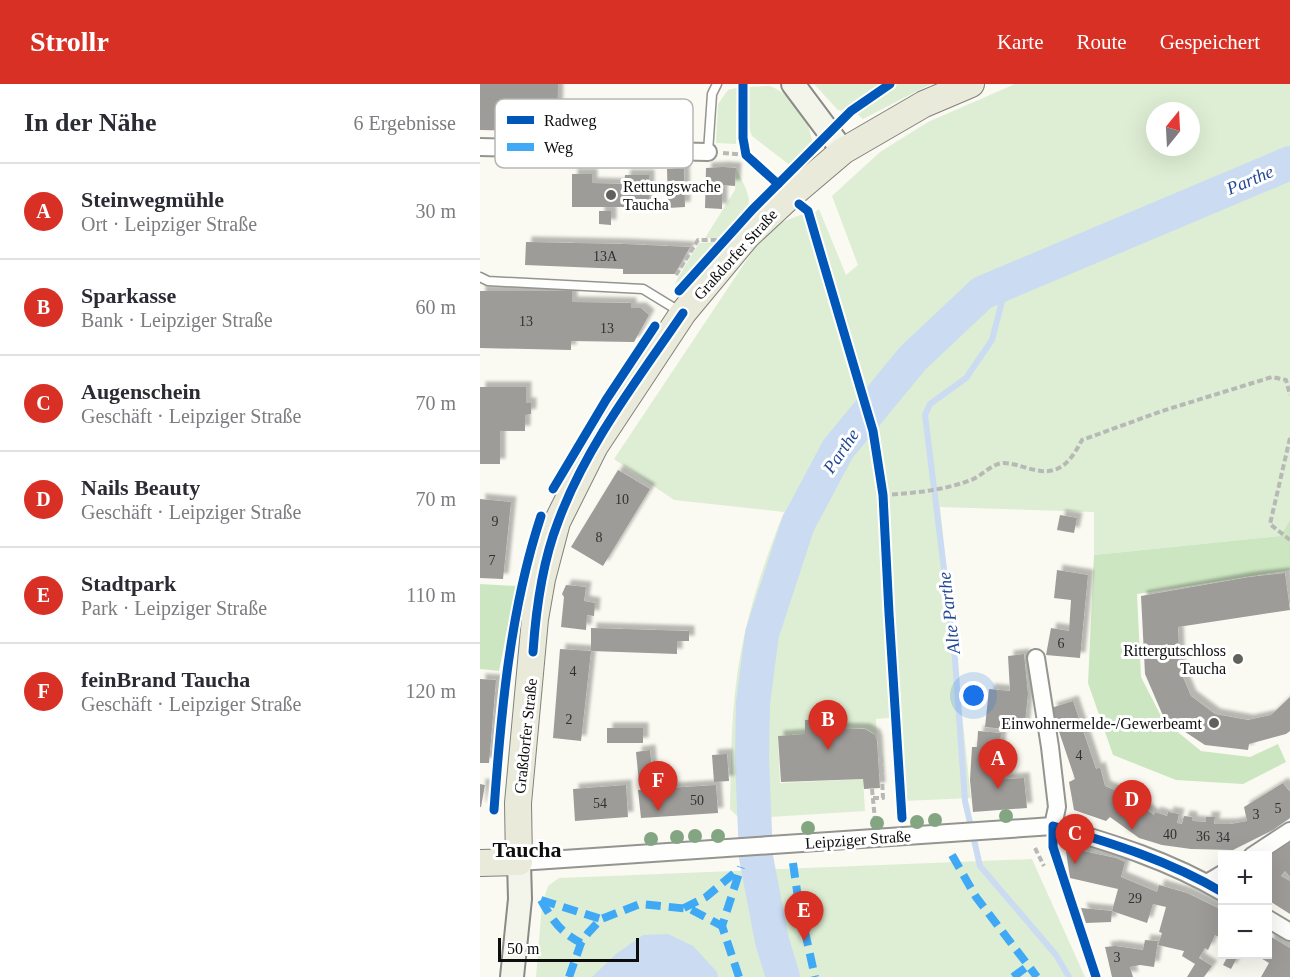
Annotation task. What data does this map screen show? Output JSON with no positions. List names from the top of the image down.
{
  "streets": {
    "main road": ["Graßdorfer Straße", "Leipziger Straße"]
  },
  "crossings": [
    ["Graßdorfer Straße", "Leipziger Straße"]
  ],
  "districts": ["Taucha"],
  "water": ["Parthe", "Alte Parthe"],
  "places": ["Rettungswache Taucha", "Rittergutschloss Taucha", "Einwohnermelde-/Gewerbeamt"],
  "house_numbers": [
    "13A",
    "13",
    "13",
    "10",
    "9",
    "8",
    "7",
    "6",
    "4",
    "2",
    "4",
    "50",
    "54",
    "5",
    "3",
    "40",
    "36",
    "34",
    "29",
    "3"
  ],
  "legend": ["Radweg", "Weg"],
  "scale_bar": "50 m",
  "north": "top",
  "page": {
    "header": "Strollr",
    "nav": ["Karte", "Route", "Gespeichert"],
    "heading": ["In der Nähe", "6 Ergebnisse"],
    "list": [
      {
        "mark": "A",
        "name": "Steinwegmühle",
        "note": "Ort · Leipziger Straße",
        "value": "30 m"
      },
      {
        "mark": "B",
        "name": "Sparkasse",
        "note": "Bank · Leipziger Straße",
        "value": "60 m"
      },
      {
        "mark": "C",
        "name": "Augenschein",
        "note": "Geschäft · Leipziger Straße",
        "value": "70 m"
      },
      {
        "mark": "D",
        "name": "Nails Beauty",
        "note": "Geschäft · Leipziger Straße",
        "value": "70 m"
      },
      {
        "mark": "E",
        "name": "Stadtpark",
        "note": "Park · Leipziger Straße",
        "value": "110 m"
      },
      {
        "mark": "F",
        "name": "feinBrand Taucha",
        "note": "Geschäft · Leipziger Straße",
        "value": "120 m"
      }
    ],
    "pins": [
      "B",
      "A",
      "F",
      "D",
      "C",
      "E"
    ],
    "map_buttons": ["+", "−"],
    "scale": "50 m"
  }
}
